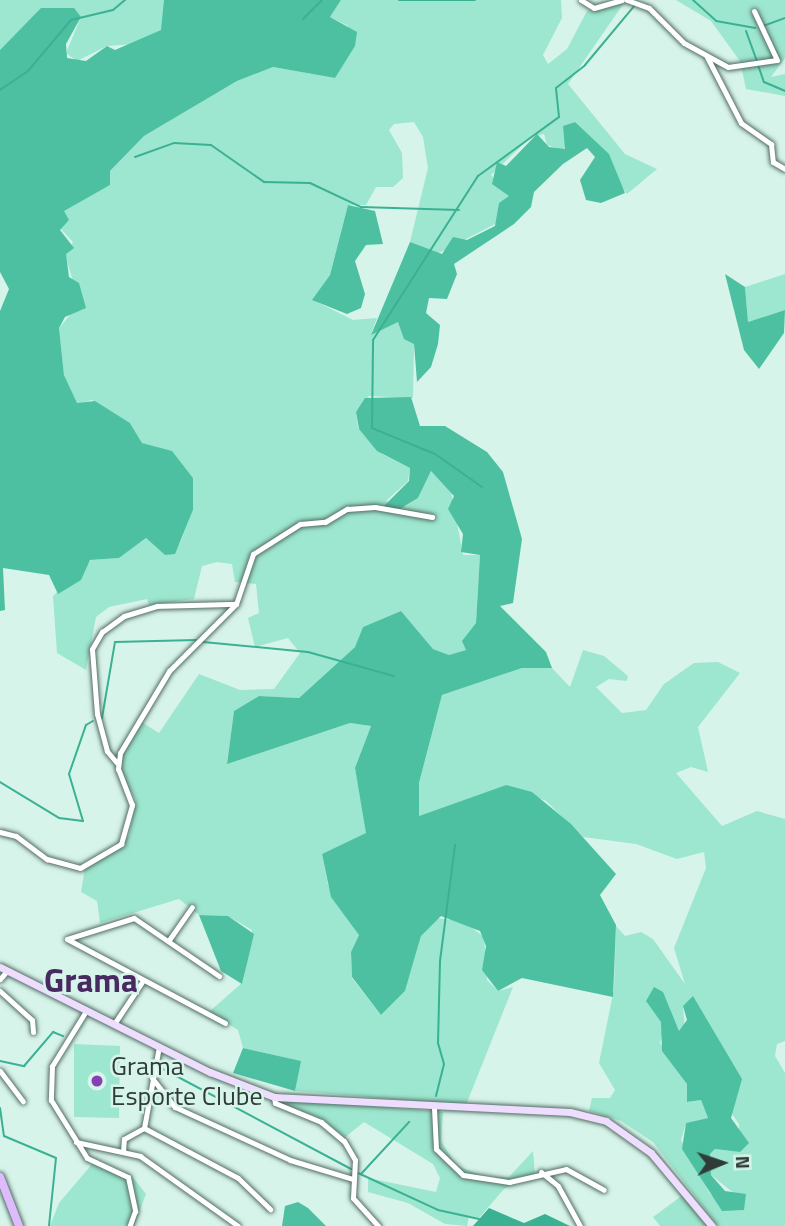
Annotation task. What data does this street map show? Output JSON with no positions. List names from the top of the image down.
{
  "districts": ["Grama"],
  "places": ["Grama Esporte Clube"],
  "north": "right"
}
